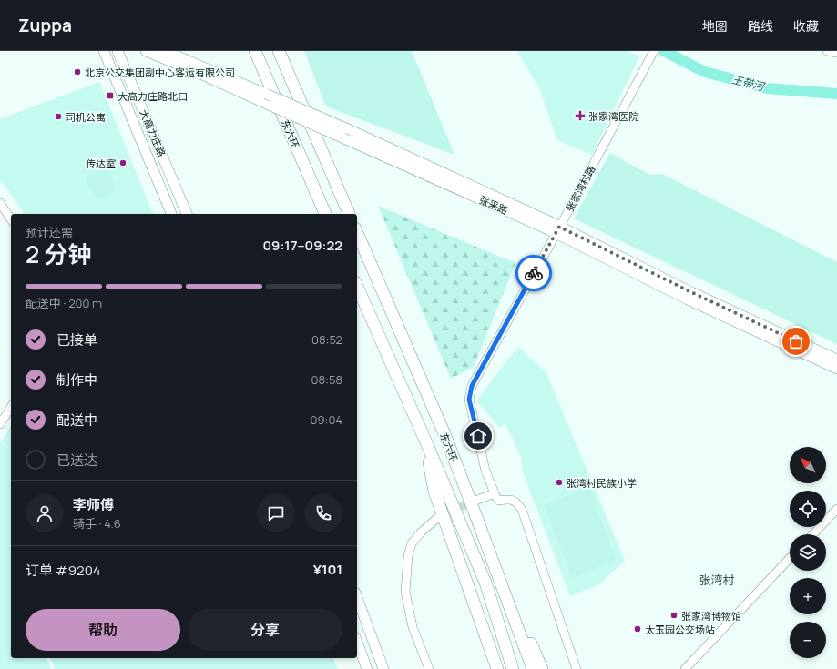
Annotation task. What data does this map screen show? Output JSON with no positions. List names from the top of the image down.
{
  "streets": {
    "highway": ["东六环"],
    "main road": ["大高力庄路", "张采路"],
    "street": ["张家湾村路"]
  },
  "crossings": [
    ["张家湾村路", "张采路"]
  ],
  "districts": ["张湾村"],
  "water": ["玉带河"],
  "places": {
    "other": [
      "北京公交集团副中心客运有限公司",
      "司机公寓",
      "传达室",
      "张湾村民族小学",
      "张家湾博物馆",
      "太玉园公交场站"
    ],
    "transit": ["大高力庄路北口"],
    "health": ["张家湾医院"]
  },
  "north": "top left",
  "page": {
    "header": "Zuppa",
    "nav": ["地图", "路线", "收藏"],
    "heading": ["2 分钟", "预计还需", "09:17–09:22"],
    "panel": [
      "李师傅",
      "骑手 · 4.6",
      "订单 #9204",
      "¥101"
    ],
    "bar": "配送中 · 200 m",
    "list": [
      ["已接单", "08:52"],
      ["制作中", "08:58"],
      ["配送中", "09:04"],
      "已送达"
    ],
    "map_buttons": ["+", "−"],
    "buttons": ["帮助", "分享"]
  }
}
